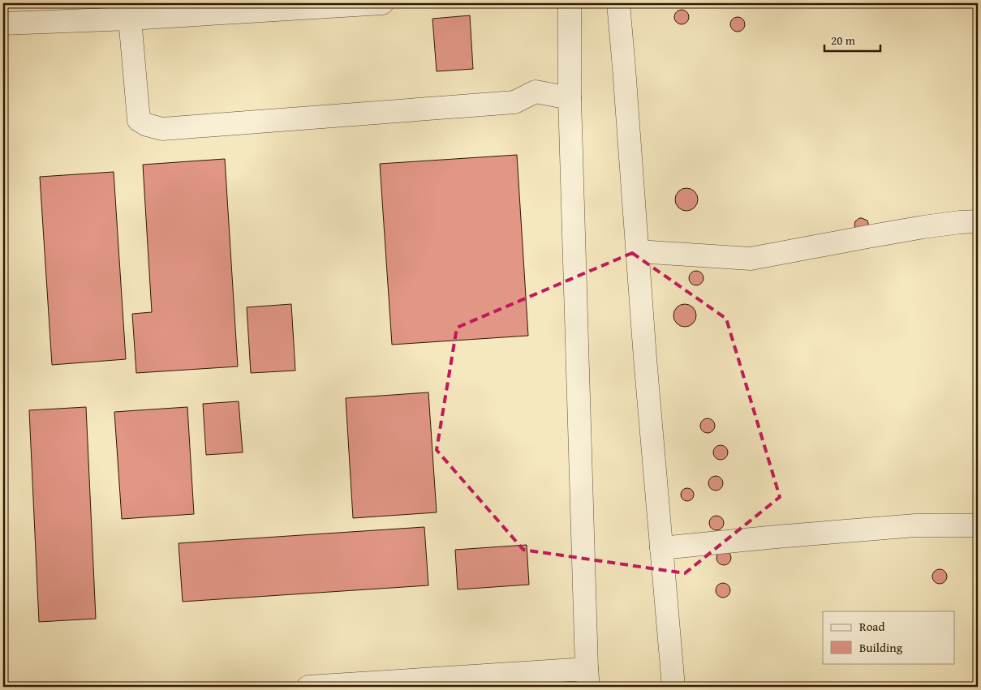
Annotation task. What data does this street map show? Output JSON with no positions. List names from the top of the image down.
{
  "legend": ["Road", "Building"],
  "scale_bar": "20 m"
}
